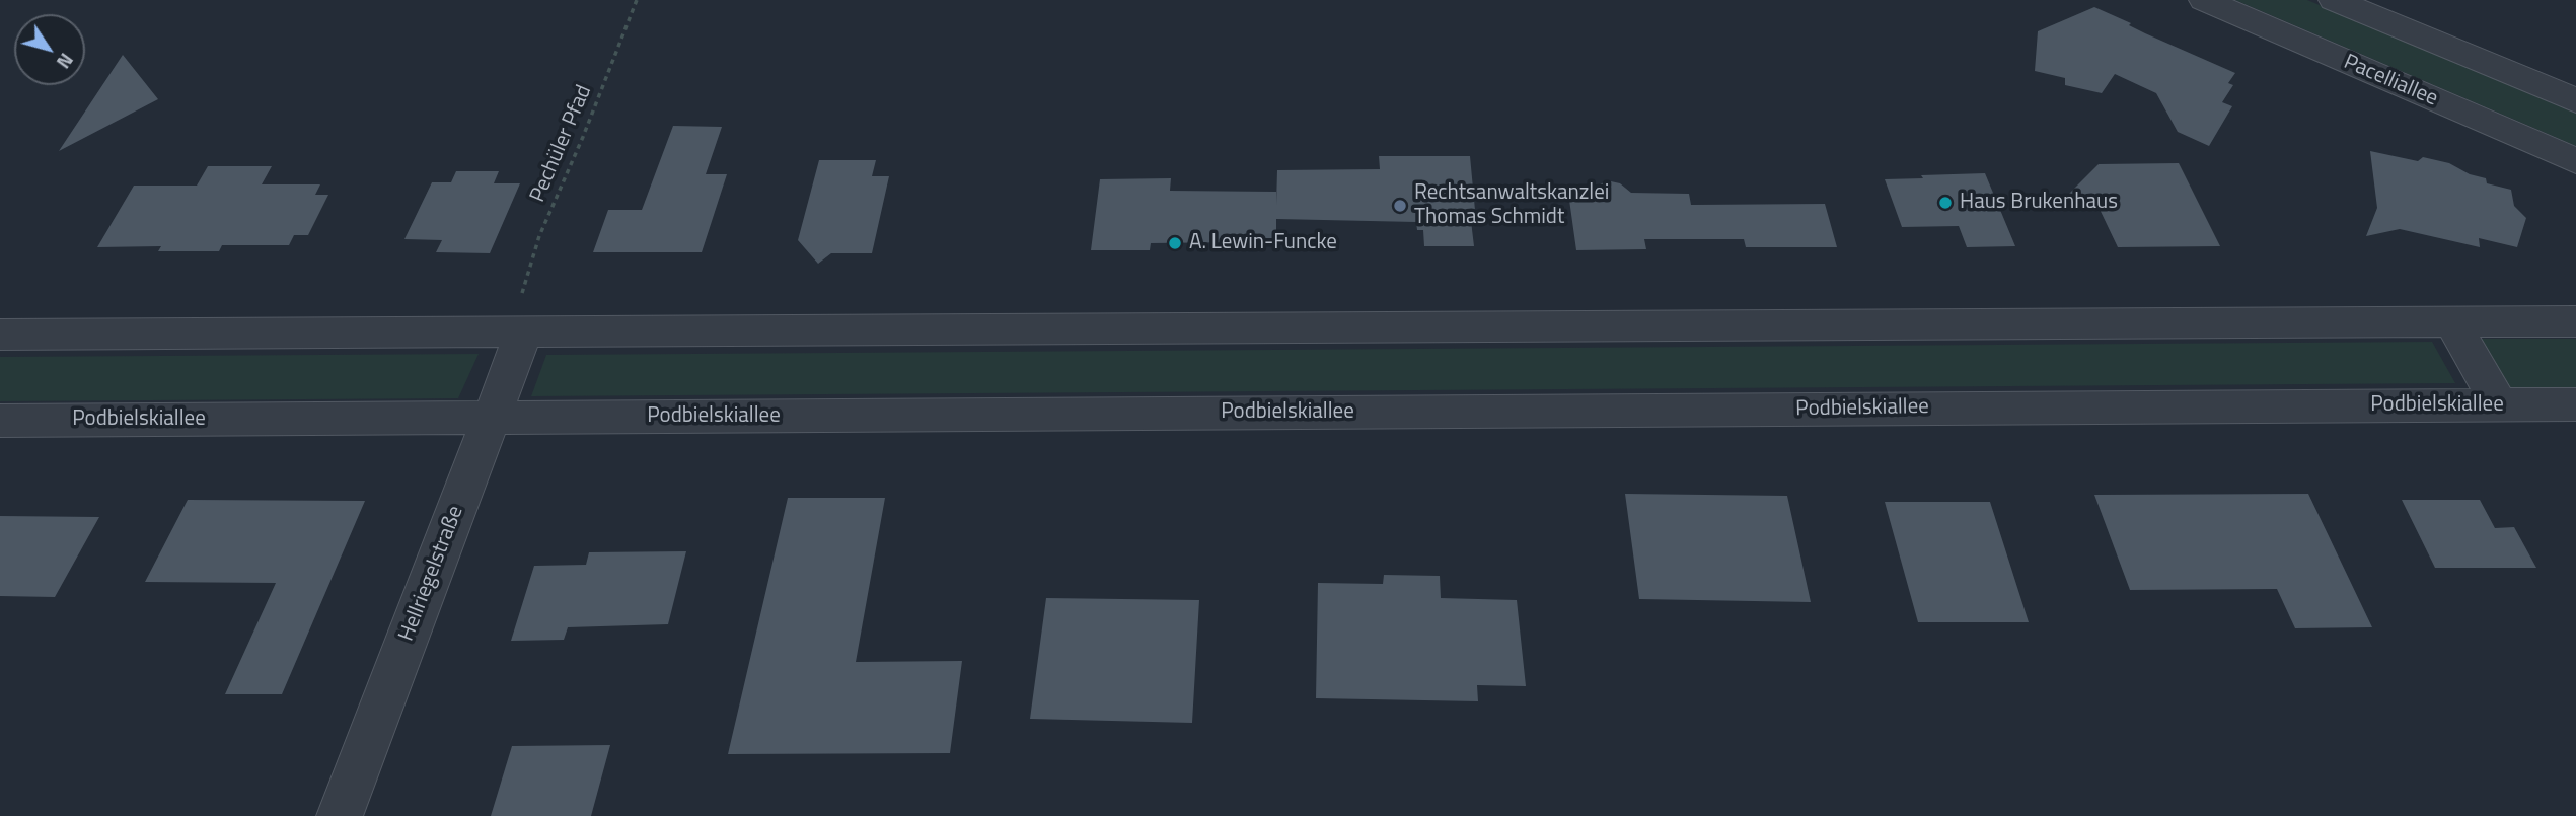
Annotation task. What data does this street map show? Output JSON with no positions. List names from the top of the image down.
{
  "streets": {
    "street": ["Pacelliallee", "Podbielskiallee", "Hellriegelstraße"],
    "path": ["Pechüler Pfad"]
  },
  "crossings": [
    ["Pechüler Pfad", "Hellriegelstraße"],
    ["Podbielskiallee", "Hellriegelstraße"]
  ],
  "places": ["Haus Brukenhaus", "Rechtsanwaltskanzlei Thomas Schmidt", "A. Lewin-Funcke"],
  "north": "bottom right"
}
